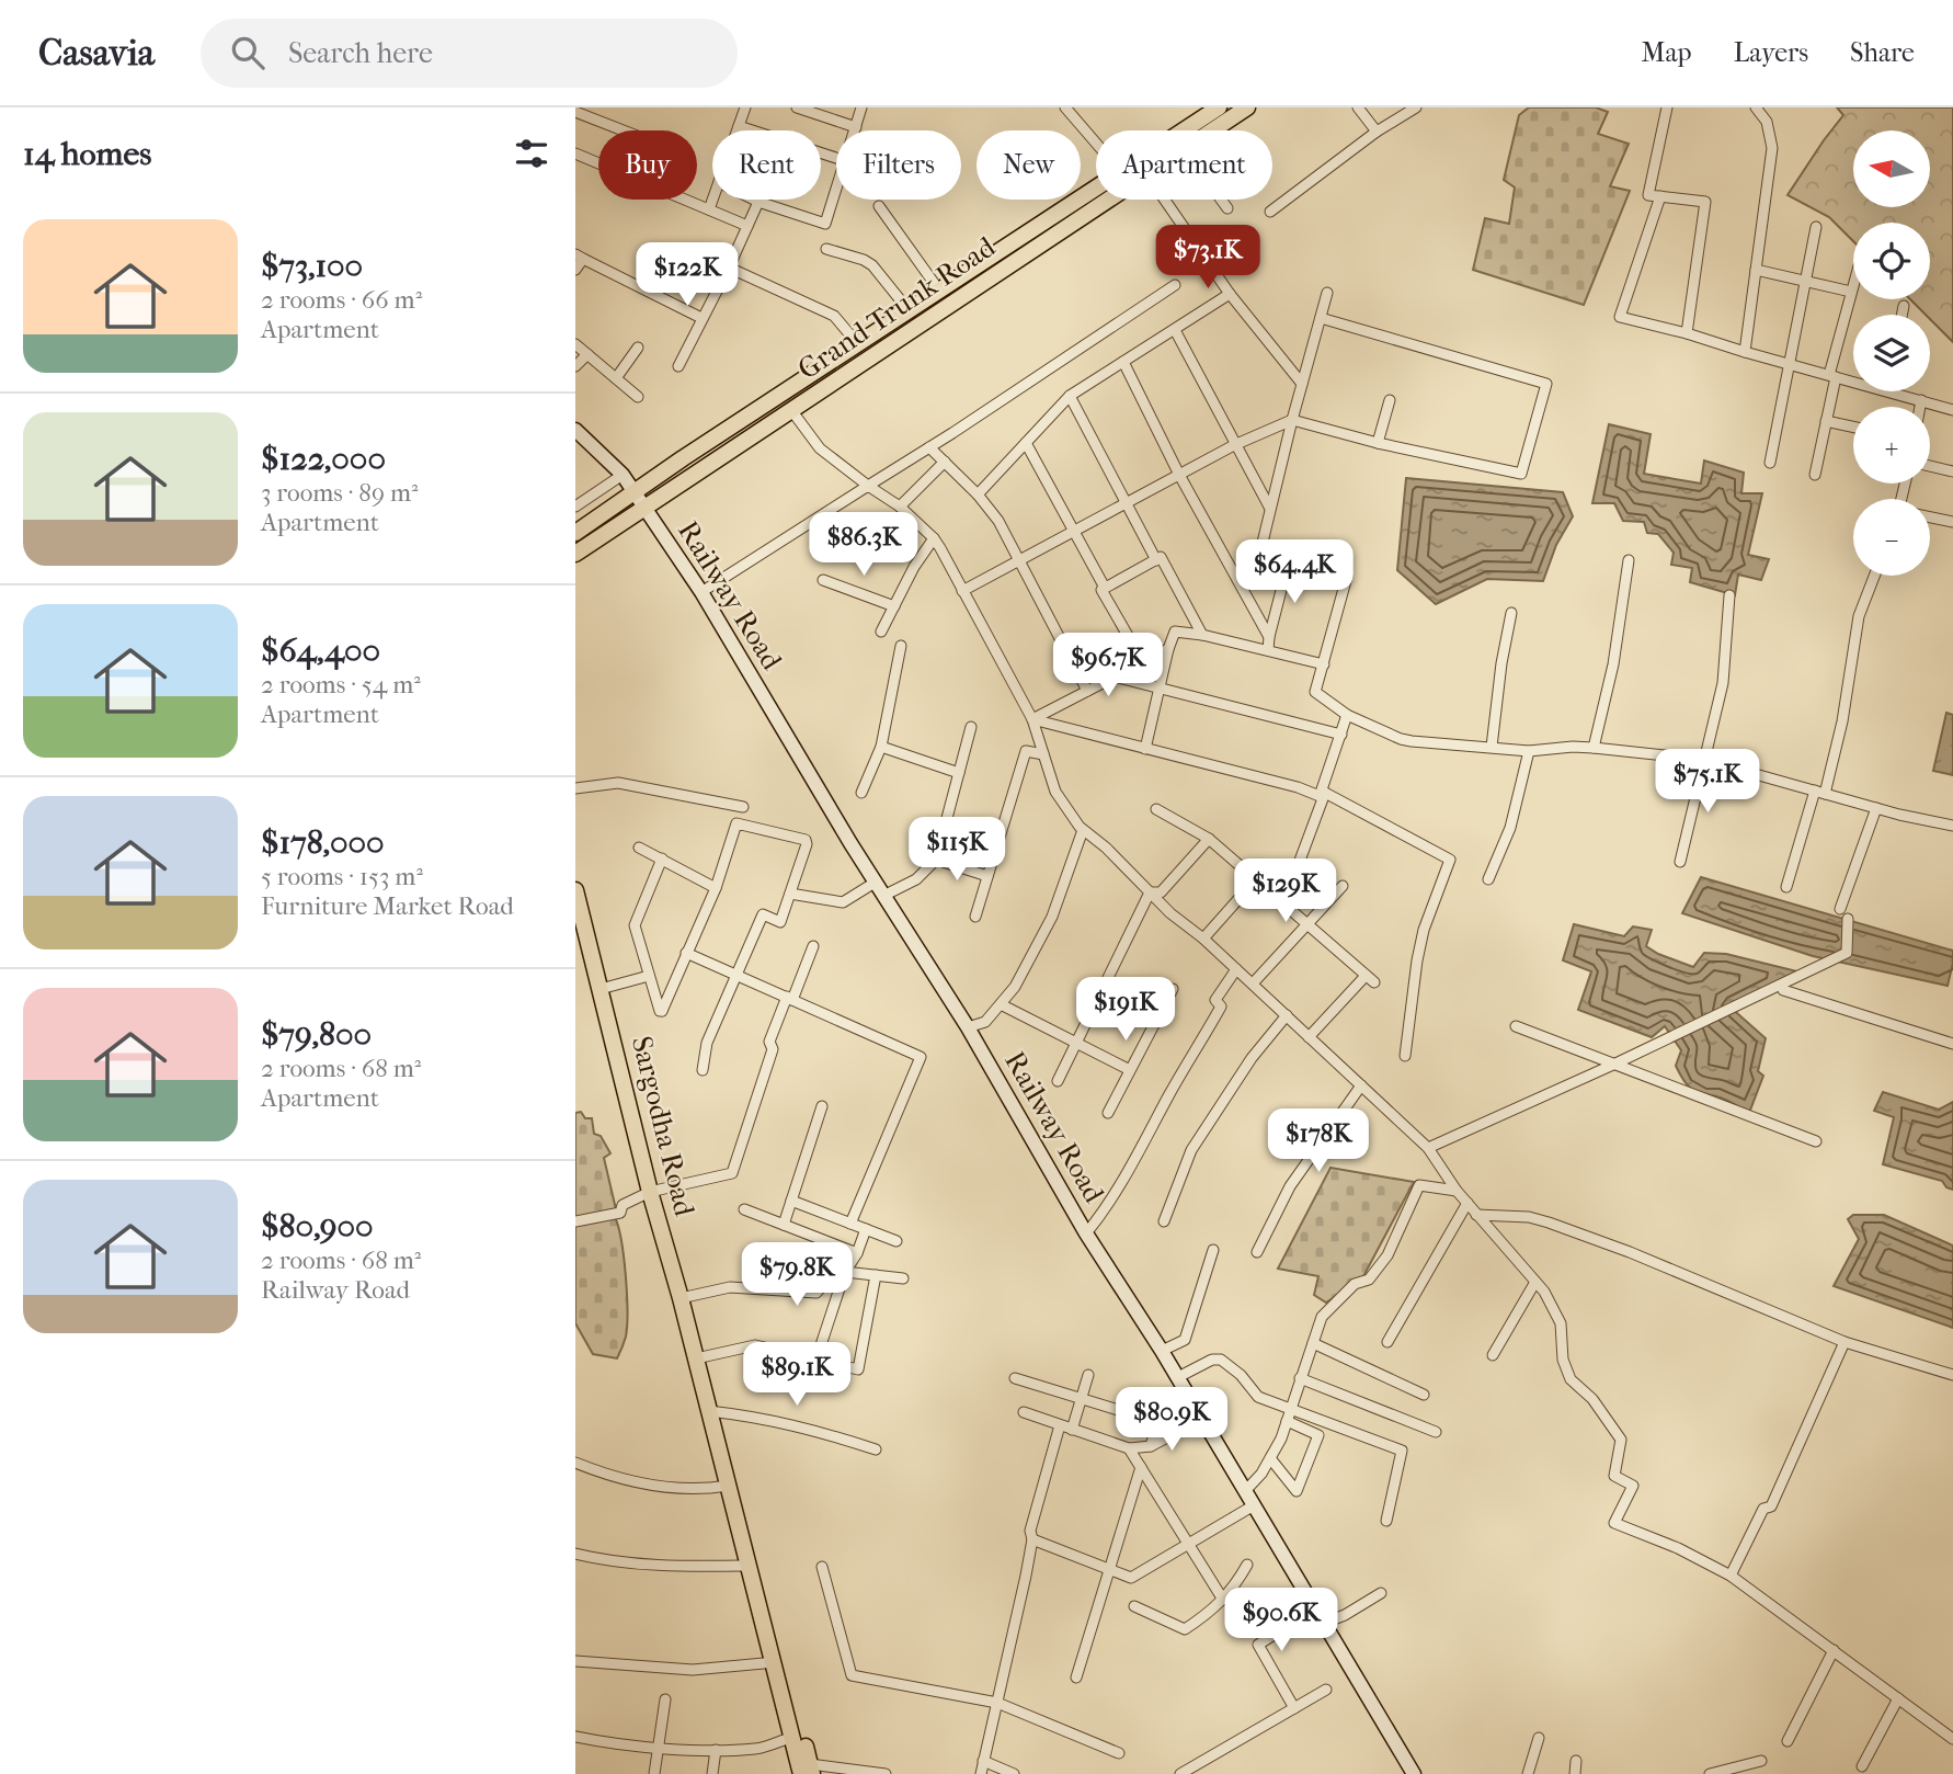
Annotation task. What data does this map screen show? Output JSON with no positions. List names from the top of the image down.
{
  "streets": {
    "main road": ["Grand Trunk Road", "Sargodha Road"],
    "street": ["Railway Road"]
  },
  "crossings": [
    ["Grand Trunk Road", "Railway Road"]
  ],
  "north": "left",
  "page": {
    "header": "Casavia",
    "search": "Search here",
    "nav": ["Map", "Layers", "Share"],
    "heading": "14 homes",
    "map_buttons": ["+", "−"],
    "chip": [
      "Buy",
      "Rent",
      "Filters",
      "New",
      "Apartment"
    ],
    "list": [
      {
        "name": "$73,100",
        "note": "2 rooms · 66 m² · Apartment"
      },
      {
        "name": "$122,000",
        "note": "3 rooms · 89 m² · Apartment"
      },
      {
        "name": "$64,400",
        "note": "2 rooms · 54 m² · Apartment"
      },
      {
        "name": "$178,000",
        "note": "5 rooms · 153 m² · Furniture Market Road"
      },
      {
        "name": "$79,800",
        "note": "2 rooms · 68 m² · Apartment"
      },
      {
        "name": "$80,900",
        "note": "2 rooms · 68 m² · Railway Road"
      }
    ],
    "price": [
      "$73.1K",
      "$122K",
      "$86.3K",
      "$64.4K",
      "$96.7K",
      "$75.1K",
      "$115K",
      "$129K",
      "$191K",
      "$178K",
      "$79.8K",
      "$89.1K",
      "$80.9K",
      "$90.6K"
    ]
  }
}
